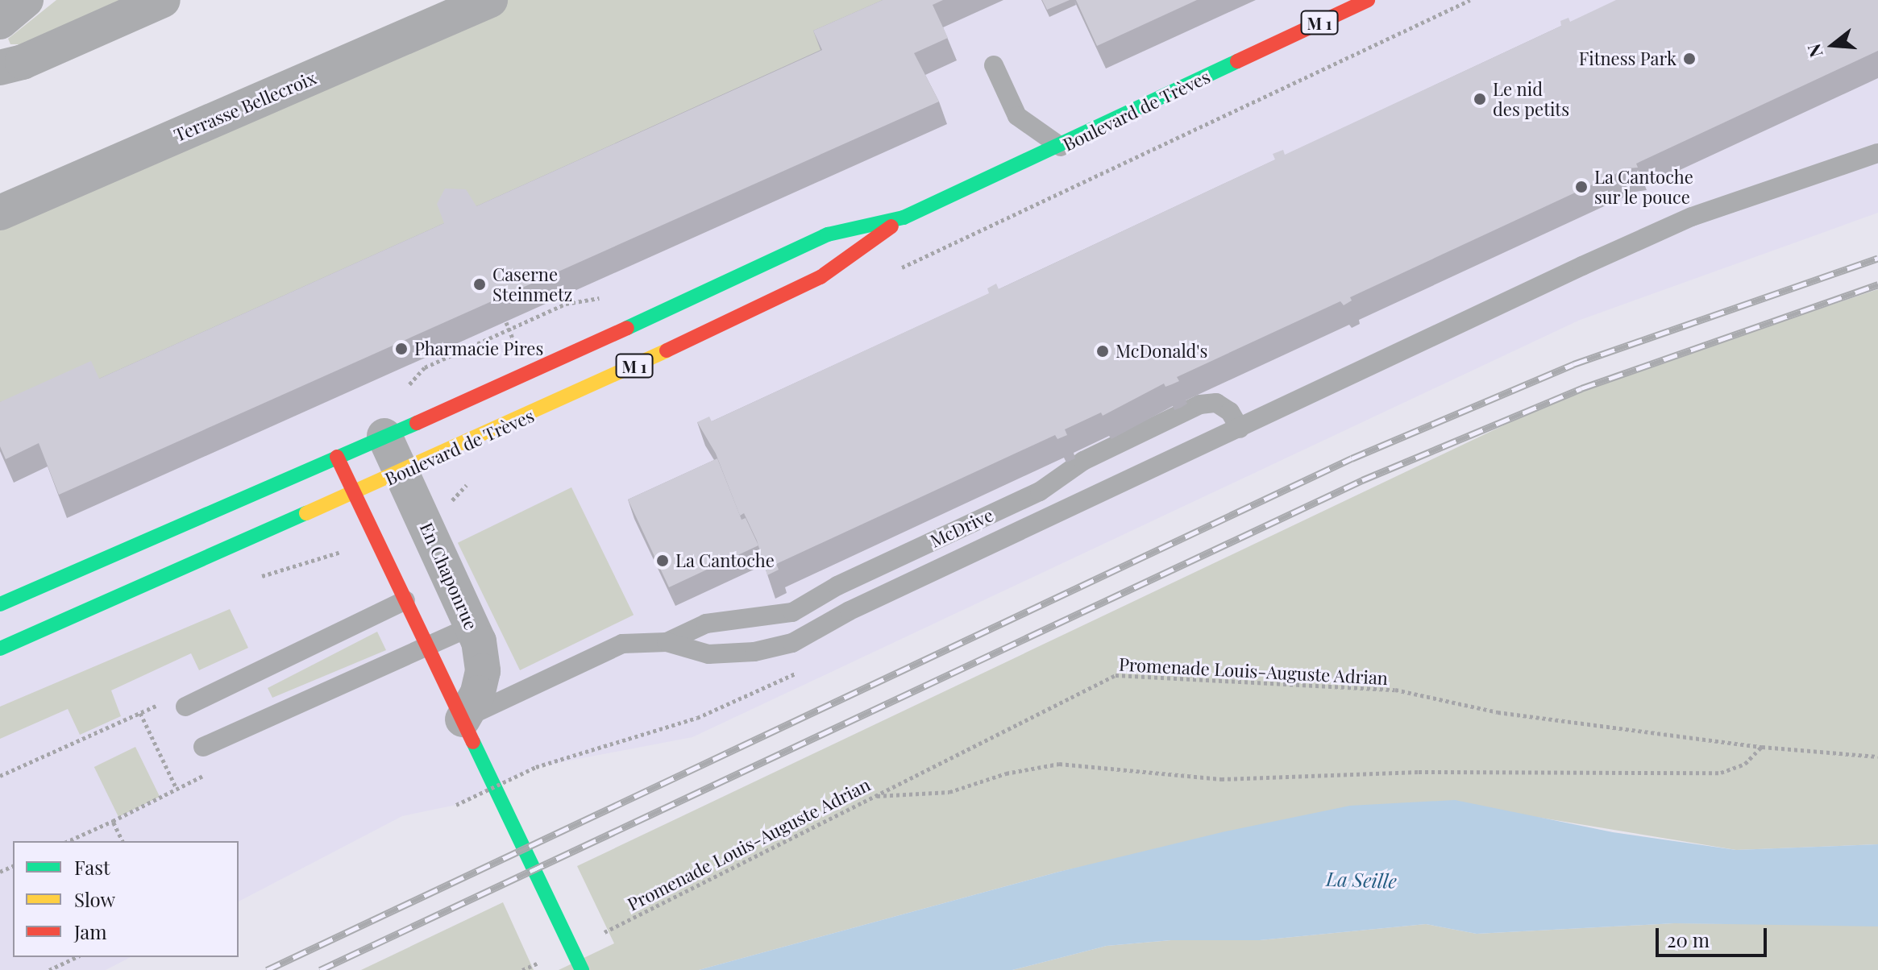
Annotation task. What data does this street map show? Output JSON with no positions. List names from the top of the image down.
{
  "streets": {
    "main road": ["M 1", "Boulevard de Trèves"],
    "street": ["Terrasse Bellecroix", "En Chaponrue"],
    "lane": ["McDrive"],
    "path": ["Promenade Louis-Auguste Adrian"]
  },
  "crossings": [
    ["Boulevard de Trèves", "En Chaponrue"]
  ],
  "water": ["La Seille"],
  "places": [
    "Fitness Park",
    "Le nid des petits",
    "La Cantoche sur le pouce",
    "Caserne Steinmetz",
    "Pharmacie Pires",
    "McDonald's",
    "La Cantoche"
  ],
  "legend": ["Fast", "Slow", "Jam"],
  "scale_bar": "20 m",
  "north": "left"
}
